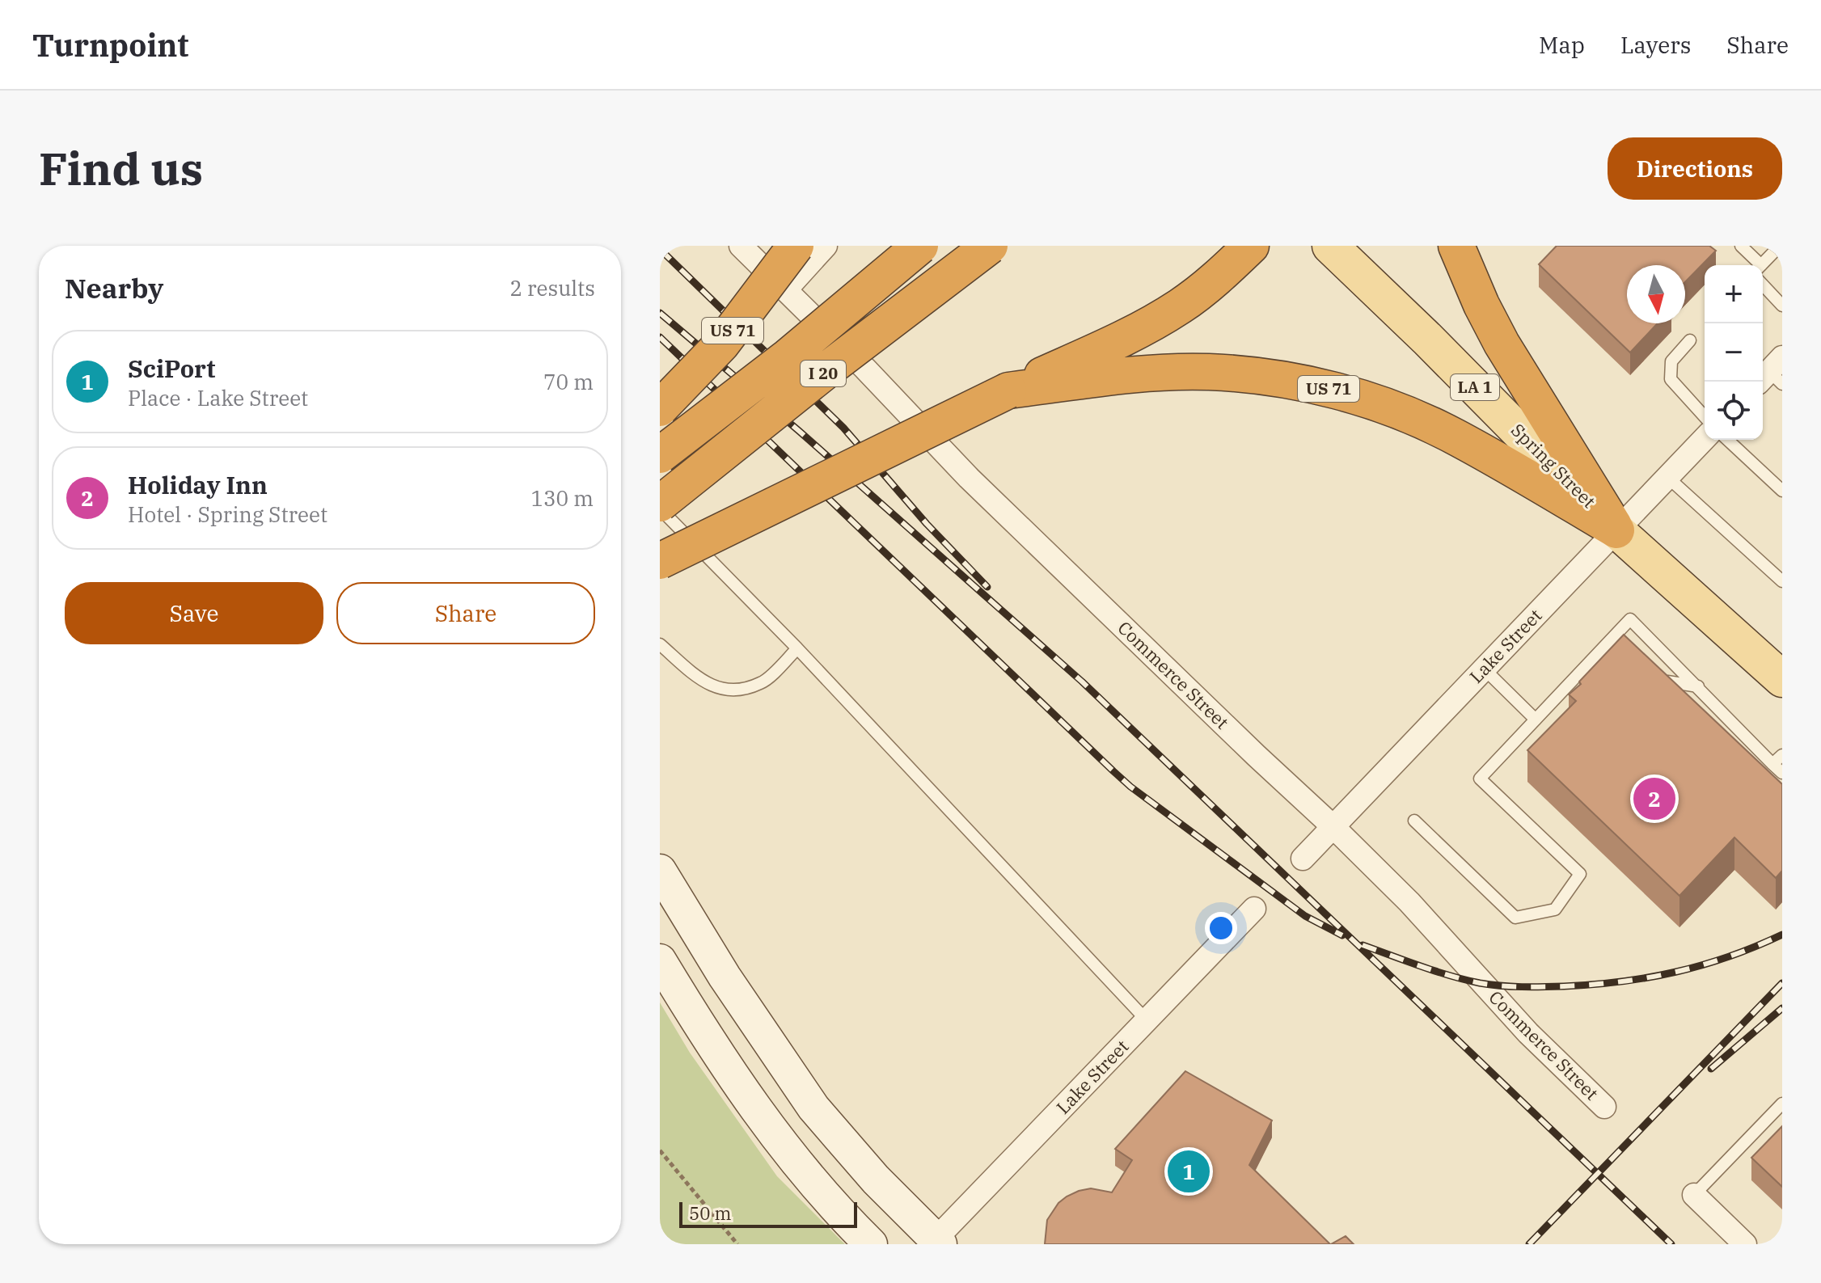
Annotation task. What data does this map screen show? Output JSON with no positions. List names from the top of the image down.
{
  "streets": {
    "highway": ["US 71", "I 20"],
    "main road": ["LA 1", "Spring Street"],
    "street": ["Lake Street", "Commerce Street"]
  },
  "crossings": [
    ["US 71", "Spring Street"],
    ["US 71", "Lake Street"],
    ["Spring Street", "Lake Street"],
    ["Lake Street", "Commerce Street"]
  ],
  "scale_bar": "50 m",
  "north": "bottom",
  "page": {
    "header": "Turnpoint",
    "nav": ["Map", "Layers", "Share"],
    "buttons": [
      "Directions",
      ["Save", "Share"]
    ],
    "title": "Find us",
    "heading": ["Nearby", "2 results"],
    "map_buttons": ["+", "−"],
    "list": [
      {
        "mark": "1",
        "name": "SciPort",
        "note": "Place · Lake Street",
        "value": "70 m"
      },
      {
        "mark": "2",
        "name": "Holiday Inn",
        "note": "Hotel · Spring Street",
        "value": "130 m"
      }
    ],
    "pins": ["2", "1"],
    "scale": "50 m"
  }
}
